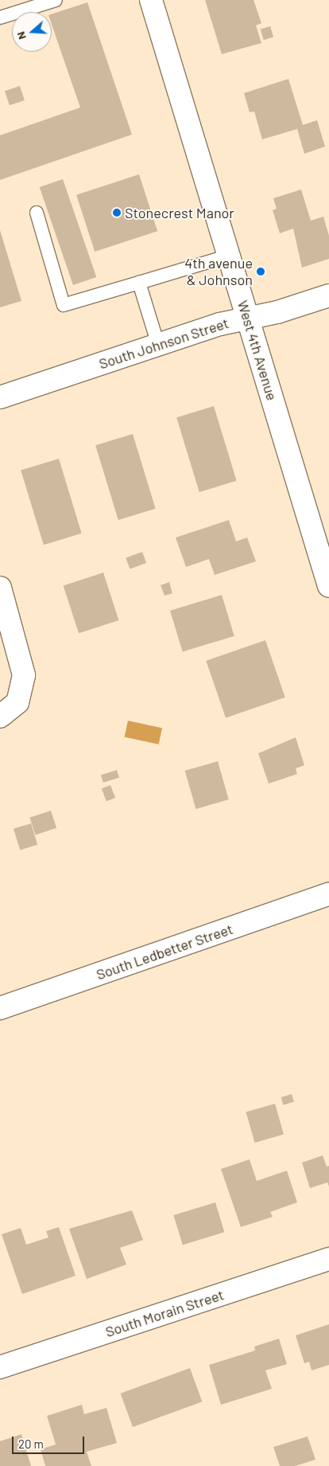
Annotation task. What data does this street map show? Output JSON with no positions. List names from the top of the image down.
{
  "streets": {
    "street": [
      "South Johnson Street",
      "West 4th Avenue",
      "South Ledbetter Street",
      "South Morain Street"
    ]
  },
  "crossings": [
    ["South Johnson Street", "West 4th Avenue"]
  ],
  "places": ["Stonecrest Manor", "4th avenue & Johnson"],
  "scale_bar": "20 m",
  "north": "left"
}
